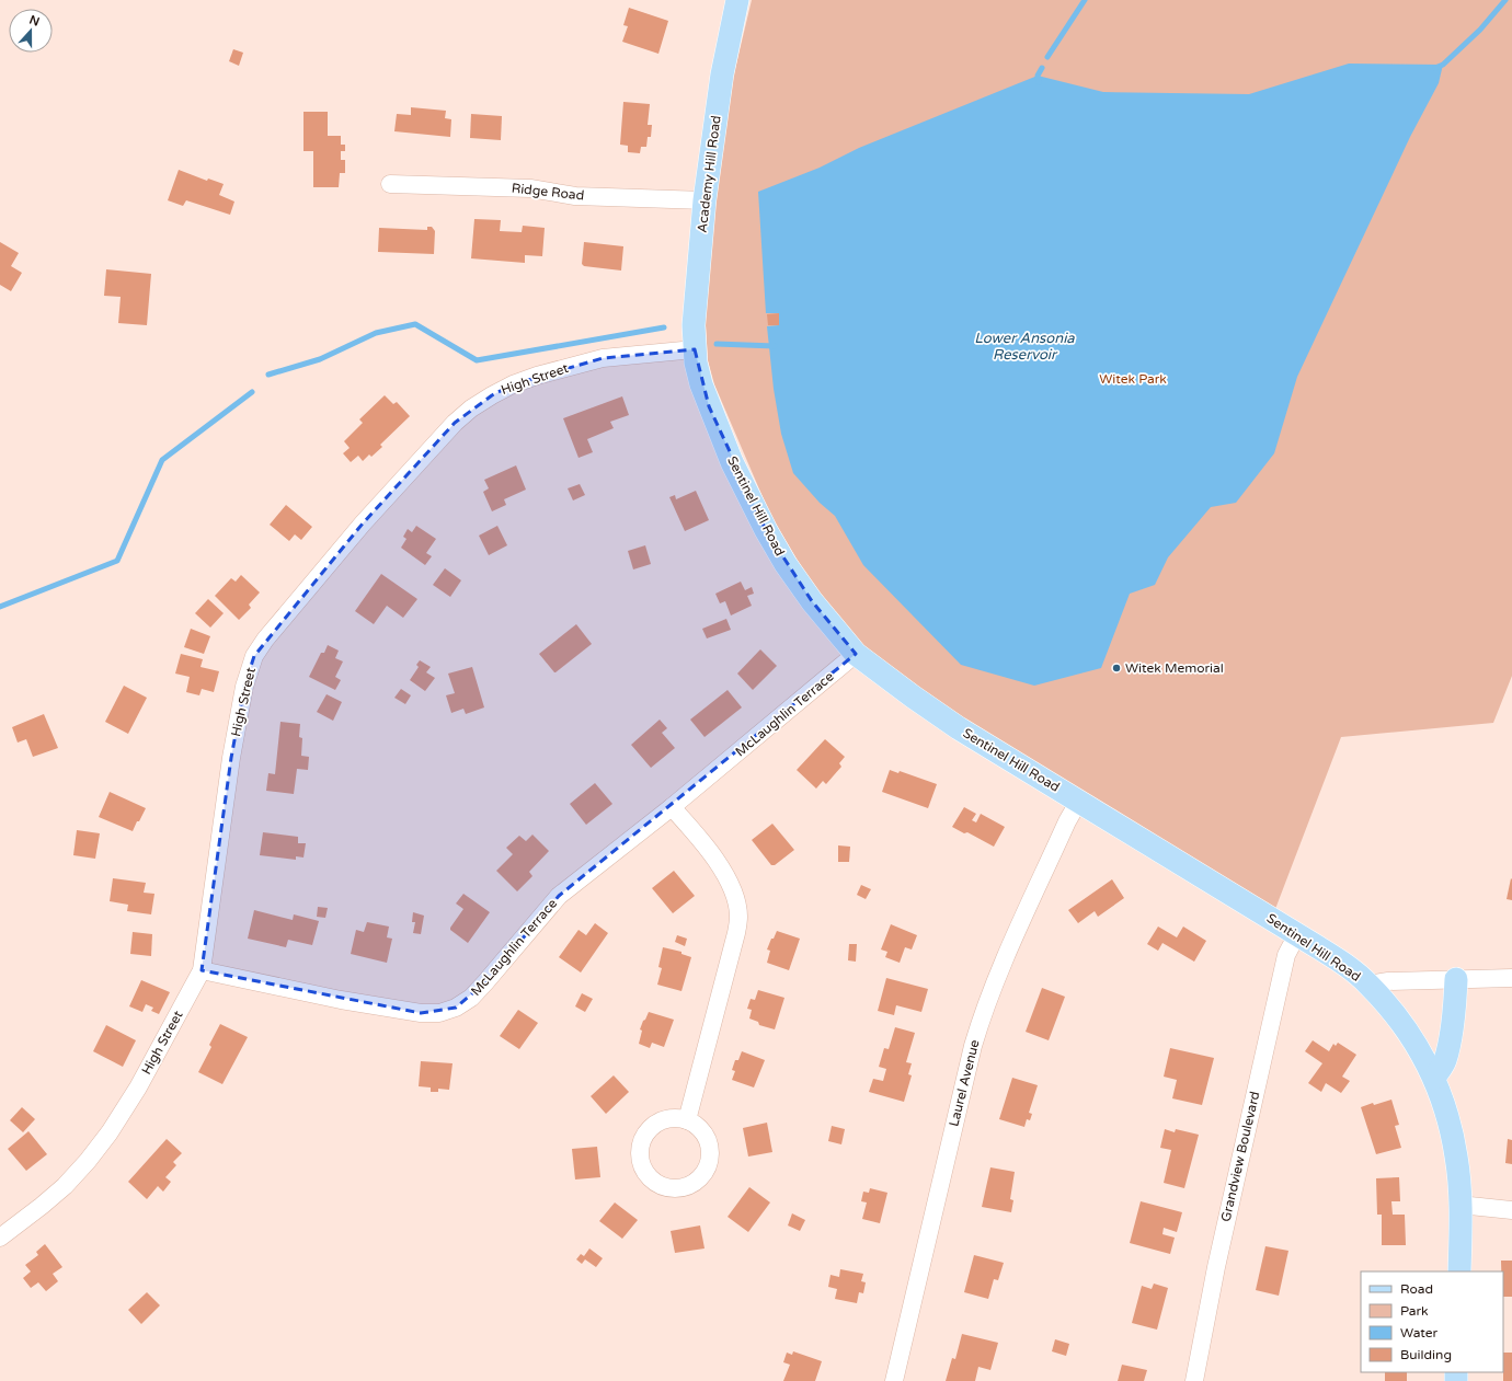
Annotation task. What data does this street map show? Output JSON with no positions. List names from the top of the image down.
{
  "streets": {
    "main road": ["Academy Hill Road", "Sentinel Hill Road"],
    "street": [
      "Ridge Road",
      "High Street",
      "McLaughlin Terrace",
      "Laurel Avenue",
      "Grandview Boulevard"
    ]
  },
  "crossings": [
    ["Academy Hill Road", "Ridge Road"],
    ["Academy Hill Road", "High Street"],
    ["Academy Hill Road", "Sentinel Hill Road"],
    ["High Street", "Sentinel Hill Road"],
    ["High Street", "McLaughlin Terrace"],
    ["Sentinel Hill Road", "McLaughlin Terrace"],
    ["Sentinel Hill Road", "Laurel Avenue"],
    ["Sentinel Hill Road", "Grandview Boulevard"]
  ],
  "water": ["Lower Ansonia Reservoir"],
  "parks": ["Witek Park"],
  "places": ["Witek Memorial"],
  "legend": [
    "Road",
    "Park",
    "Water",
    "Building"
  ],
  "north": "top"
}
